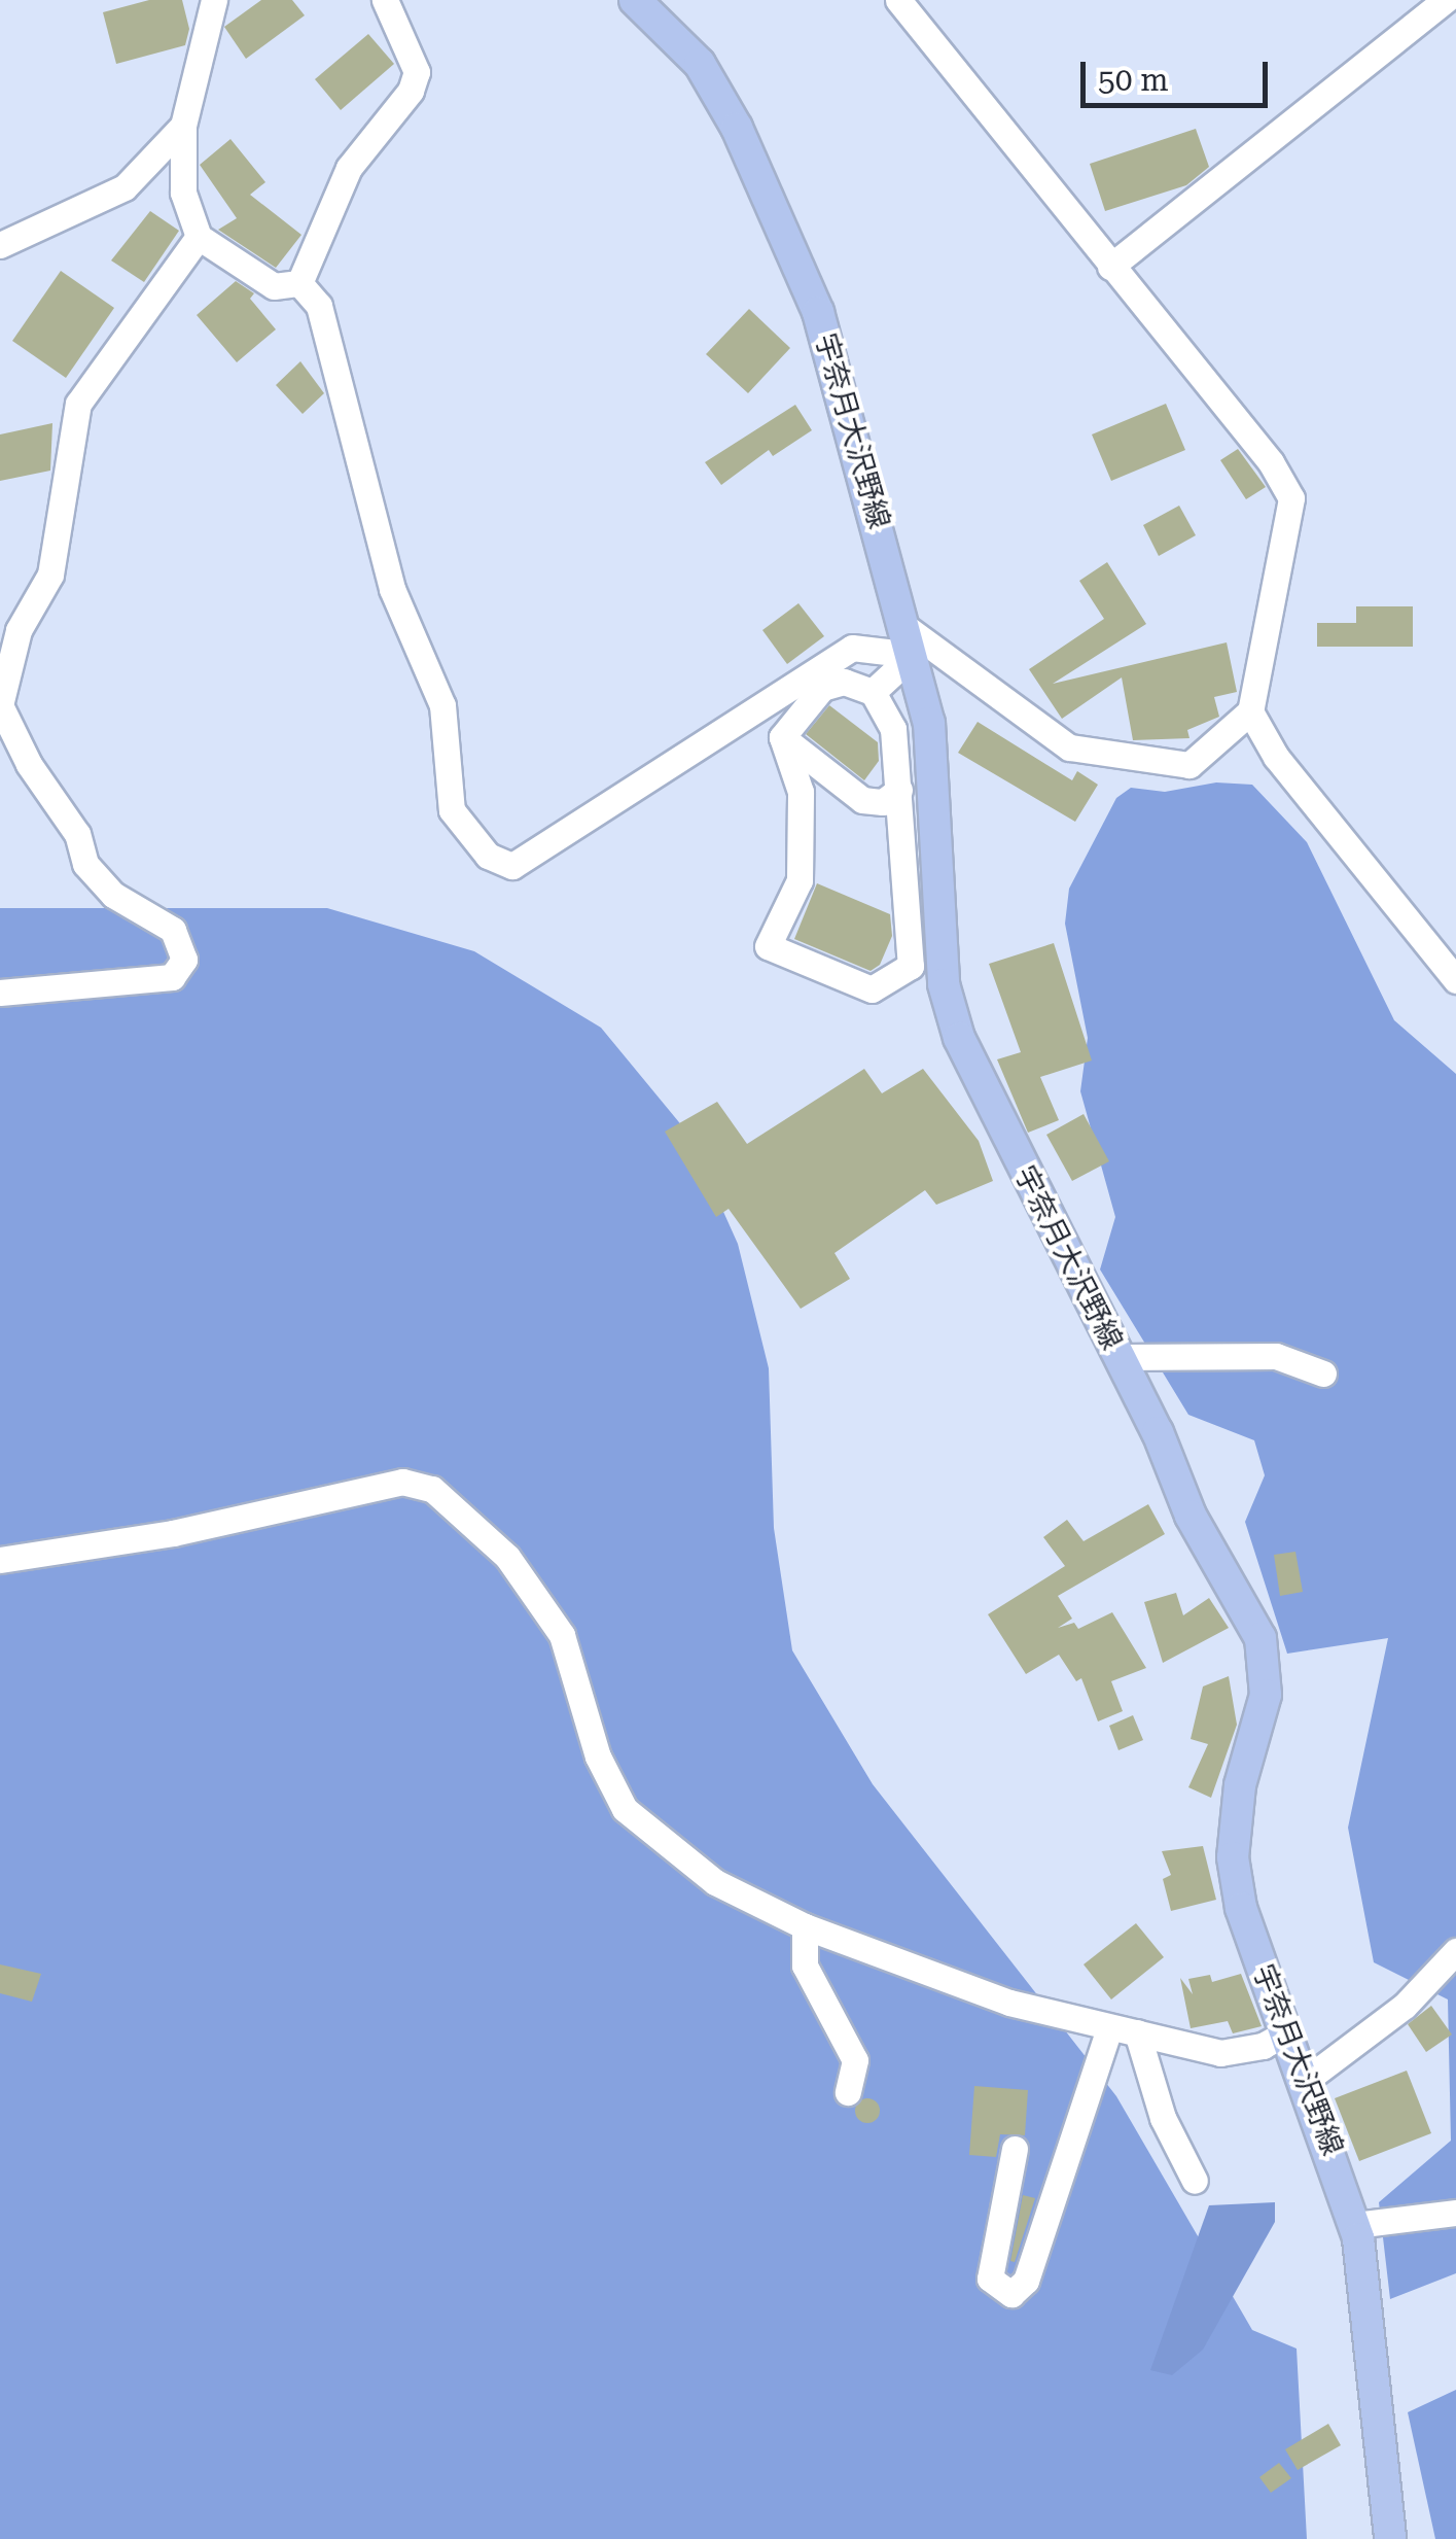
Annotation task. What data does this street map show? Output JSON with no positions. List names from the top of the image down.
{
  "streets": {
    "main road": ["宇奈月大沢野線"]
  },
  "scale_bar": "50 m"
}
